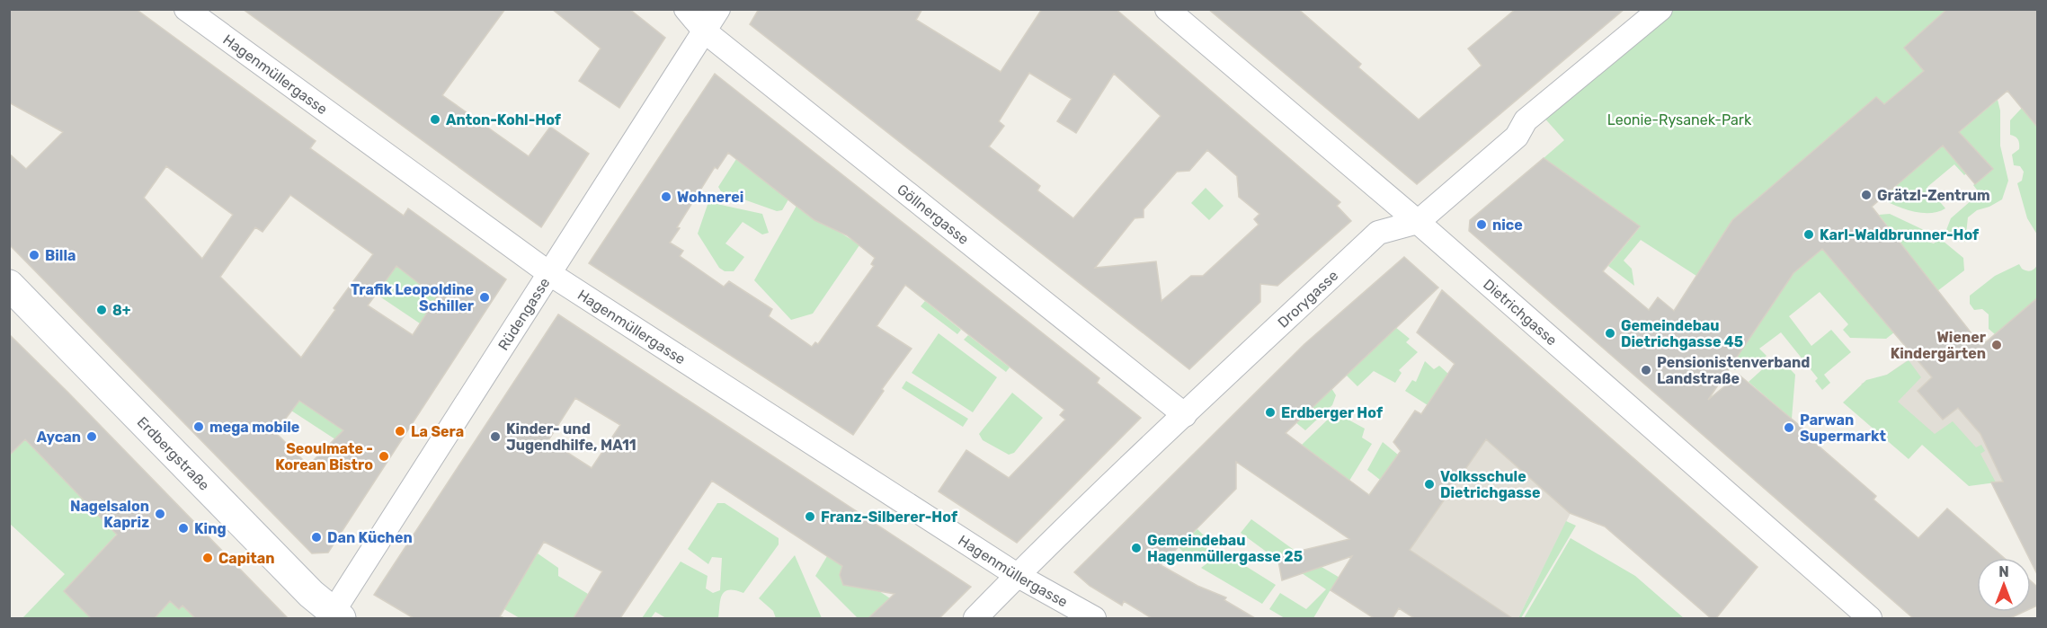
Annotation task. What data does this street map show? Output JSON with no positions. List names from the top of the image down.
{
  "streets": {
    "street": [
      "Hagenmüllergasse",
      "Göllnergasse",
      "Drorygasse",
      "Dietrichgasse",
      "Rüdengasse",
      "Erdbergstraße"
    ]
  },
  "crossings": [
    ["Hagenmüllergasse", "Drorygasse"],
    ["Hagenmüllergasse", "Rüdengasse"],
    ["Göllnergasse", "Drorygasse"],
    ["Göllnergasse", "Rüdengasse"],
    ["Drorygasse", "Dietrichgasse"],
    ["Rüdengasse", "Erdbergstraße"]
  ],
  "parks": ["Leonie-Rysanek-Park"],
  "places": [
    "Anton-Kohl-Hof",
    "Grätzl-Zentrum",
    "Wohnerei",
    "nice",
    "Karl-Waldbrunner-Hof",
    "Billa",
    "Trafik Leopoldine Schiller",
    "8+",
    "Gemeindebau Dietrichgasse 45",
    "Wiener Kindergärten",
    "Pensionistenverband Landstraße",
    "Erdberger Hof",
    "mega mobile",
    "Parwan Supermarkt",
    "La Sera",
    "Aycan",
    "Kinder- und Jugendhilfe, MA11",
    "Seoulmate - Korean Bistro",
    "Volksschule Dietrichgasse",
    "Nagelsalon Kapriz",
    "Franz-Silberer-Hof",
    "King",
    "Dan Küchen",
    "Gemeindebau Hagenmüllergasse 25",
    "Capitan"
  ],
  "north": "top"
}
